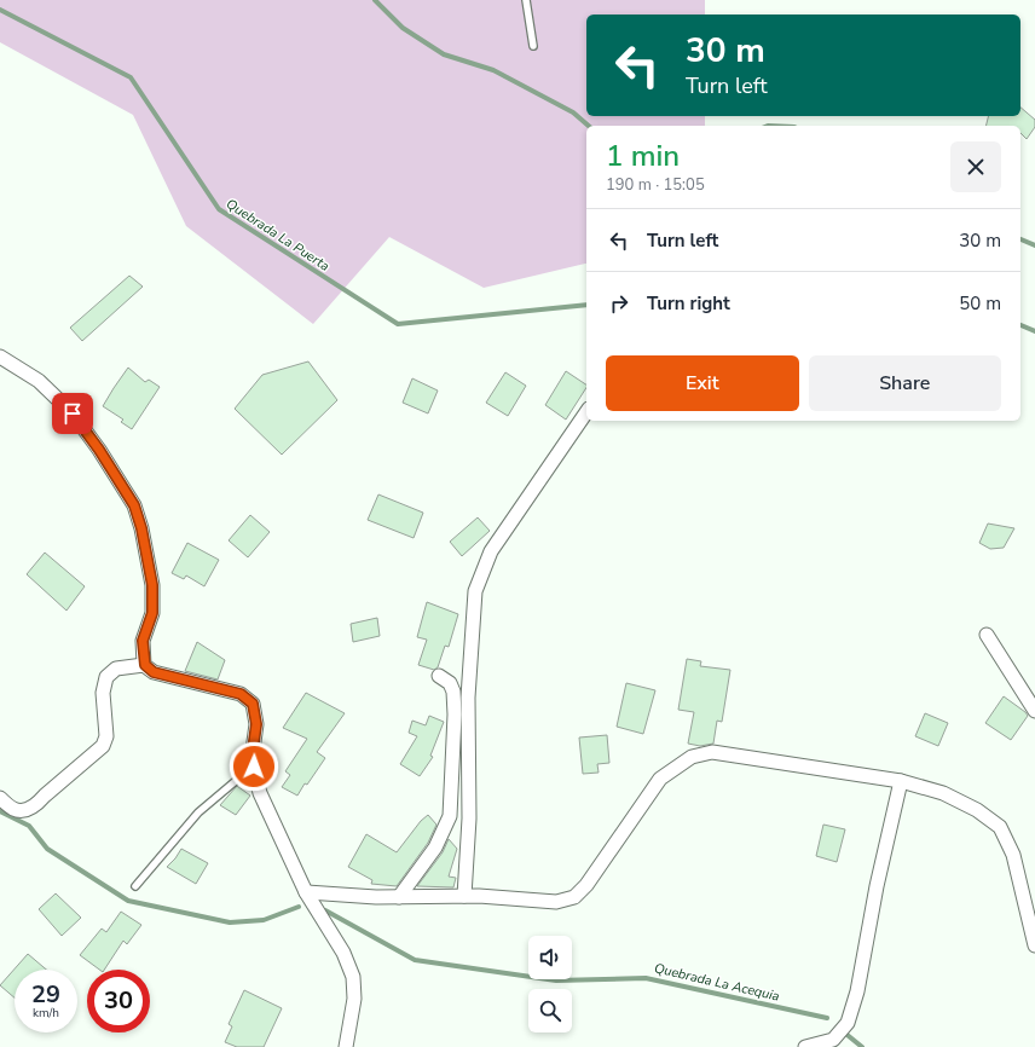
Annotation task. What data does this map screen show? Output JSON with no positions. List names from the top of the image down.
{
  "water": ["Quebrada La Puerta", "Quebrada La Acequia"],
  "page": {
    "turn": ["30 m", "Turn left"],
    "heading": ["1 min", "190 m · 15:05"],
    "list": [
      {
        "name": "Turn left",
        "value": "30 m"
      },
      {
        "name": "Turn right",
        "value": "50 m"
      }
    ],
    "buttons": ["Exit", "Share"],
    "speed": "29 km/h",
    "limit": "30"
  }
}
